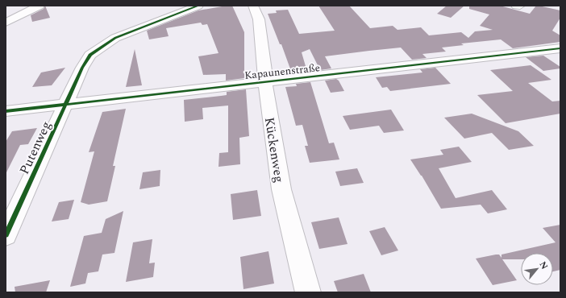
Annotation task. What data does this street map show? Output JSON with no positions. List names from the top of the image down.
{
  "streets": {
    "street": ["Kapaunenstraße", "Putenweg", "Kückenweg"]
  },
  "crossings": [
    ["Kapaunenstraße", "Putenweg"],
    ["Kapaunenstraße", "Kückenweg"]
  ],
  "north": "top right"
}
